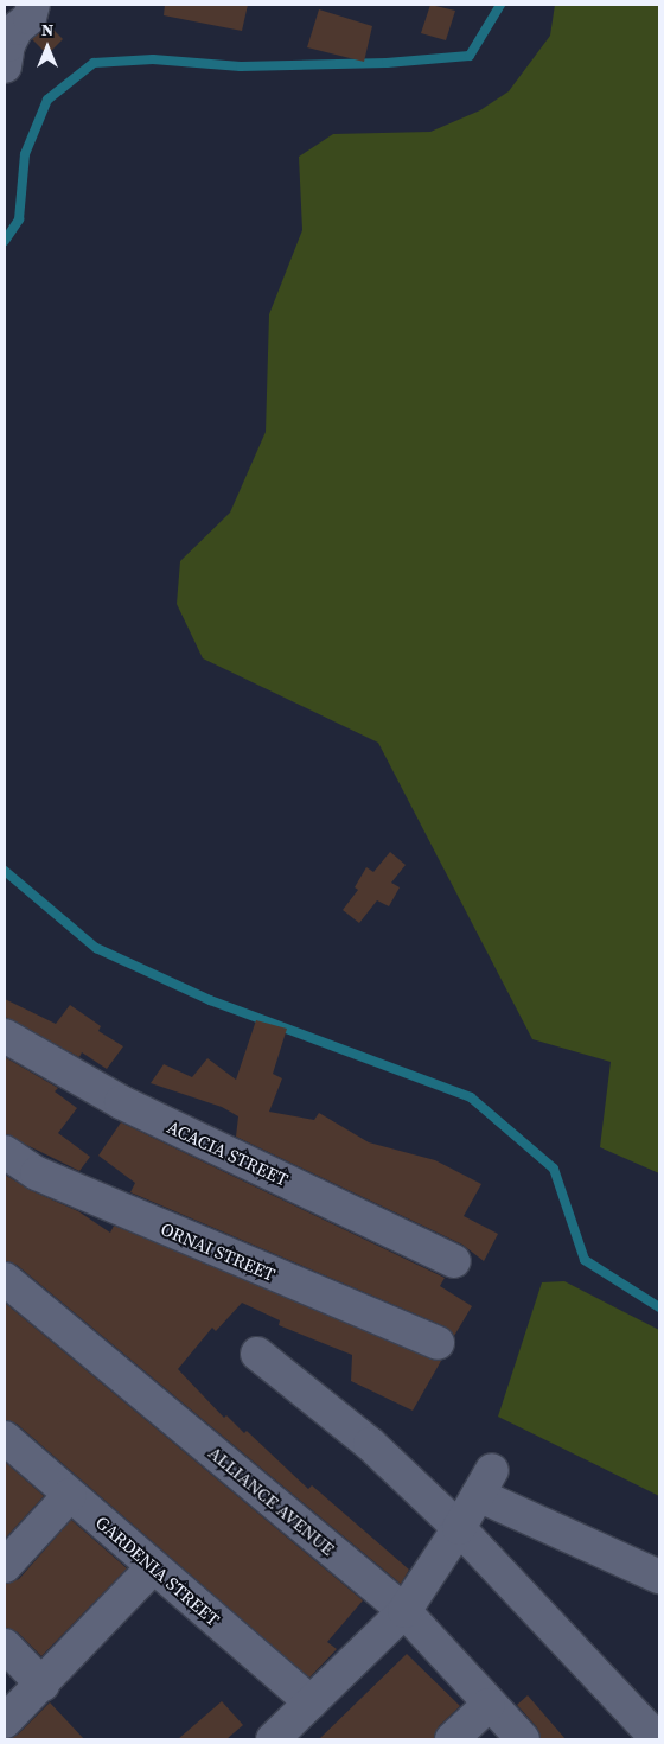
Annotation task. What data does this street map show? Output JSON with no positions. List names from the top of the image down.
{
  "streets": {
    "street": [
      "ACACIA STREET",
      "ORNAI STREET",
      "ALLIANCE AVENUE",
      "GARDENIA STREET"
    ]
  },
  "north": "top"
}
